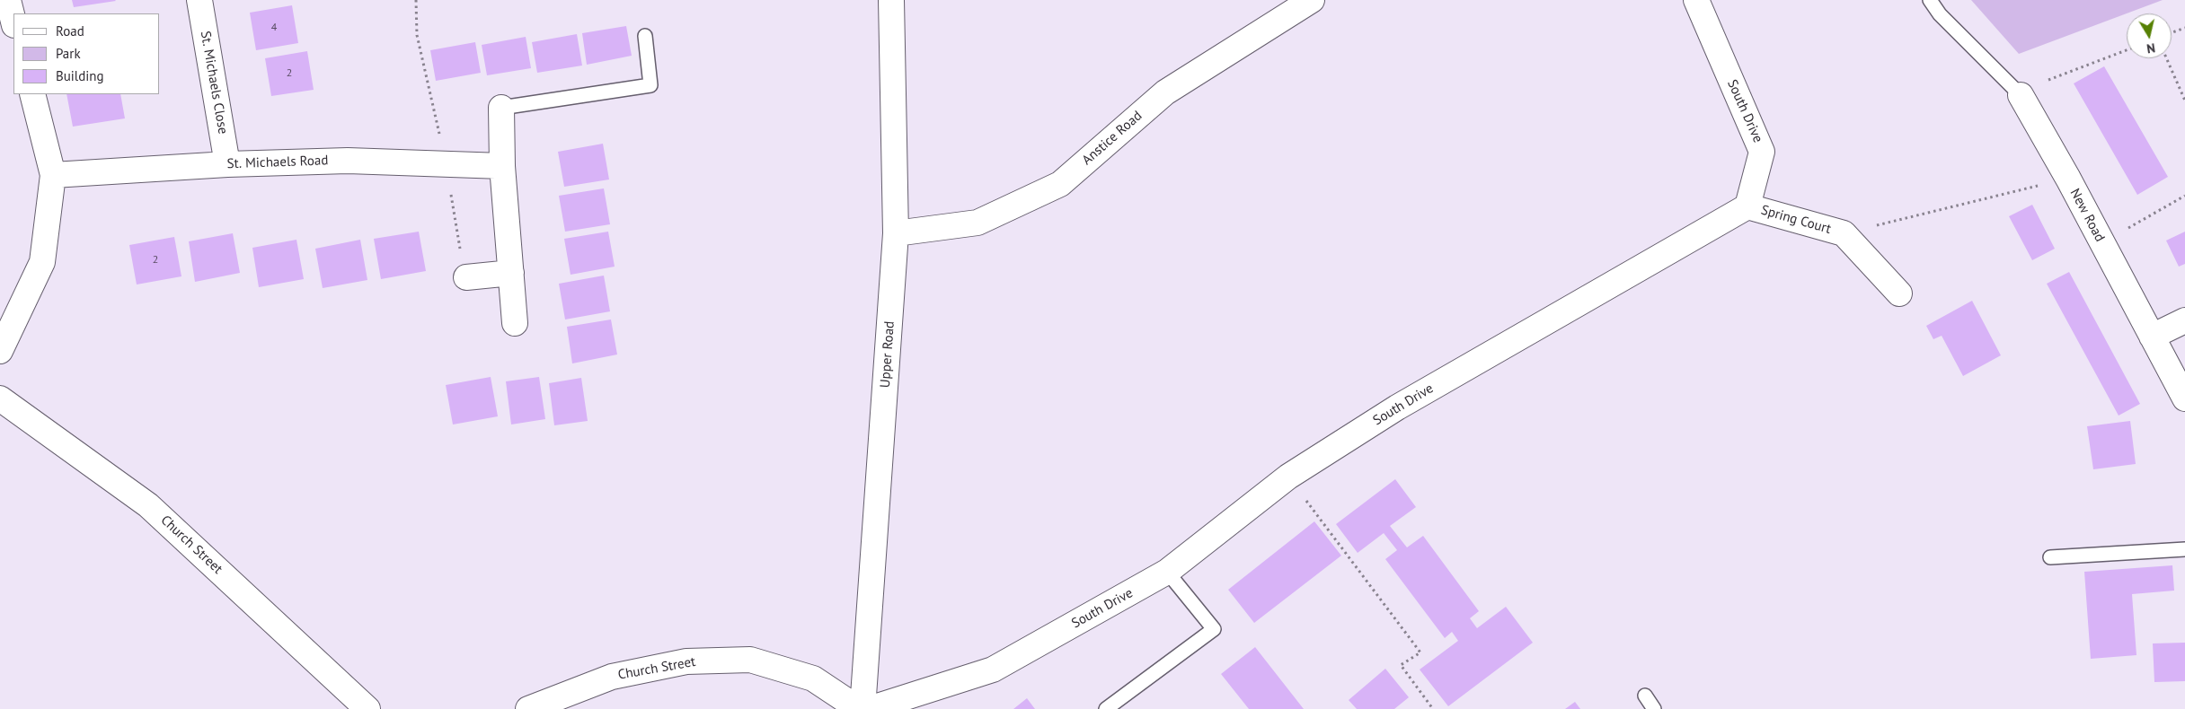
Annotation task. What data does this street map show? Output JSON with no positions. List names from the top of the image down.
{
  "streets": {
    "street": [
      "St. Michaels Close",
      "South Drive",
      "Anstice Road",
      "St. Michaels Road",
      "New Road",
      "Spring Court",
      "Upper Road",
      "Church Street"
    ]
  },
  "crossings": [
    ["St. Michaels Close", "St. Michaels Road"],
    ["South Drive", "Spring Court"],
    ["Anstice Road", "Upper Road"],
    ["Upper Road", "Church Street"]
  ],
  "house_numbers": ["4", "2", "2"],
  "legend": ["Road", "Park", "Building"],
  "north": "bottom"
}
